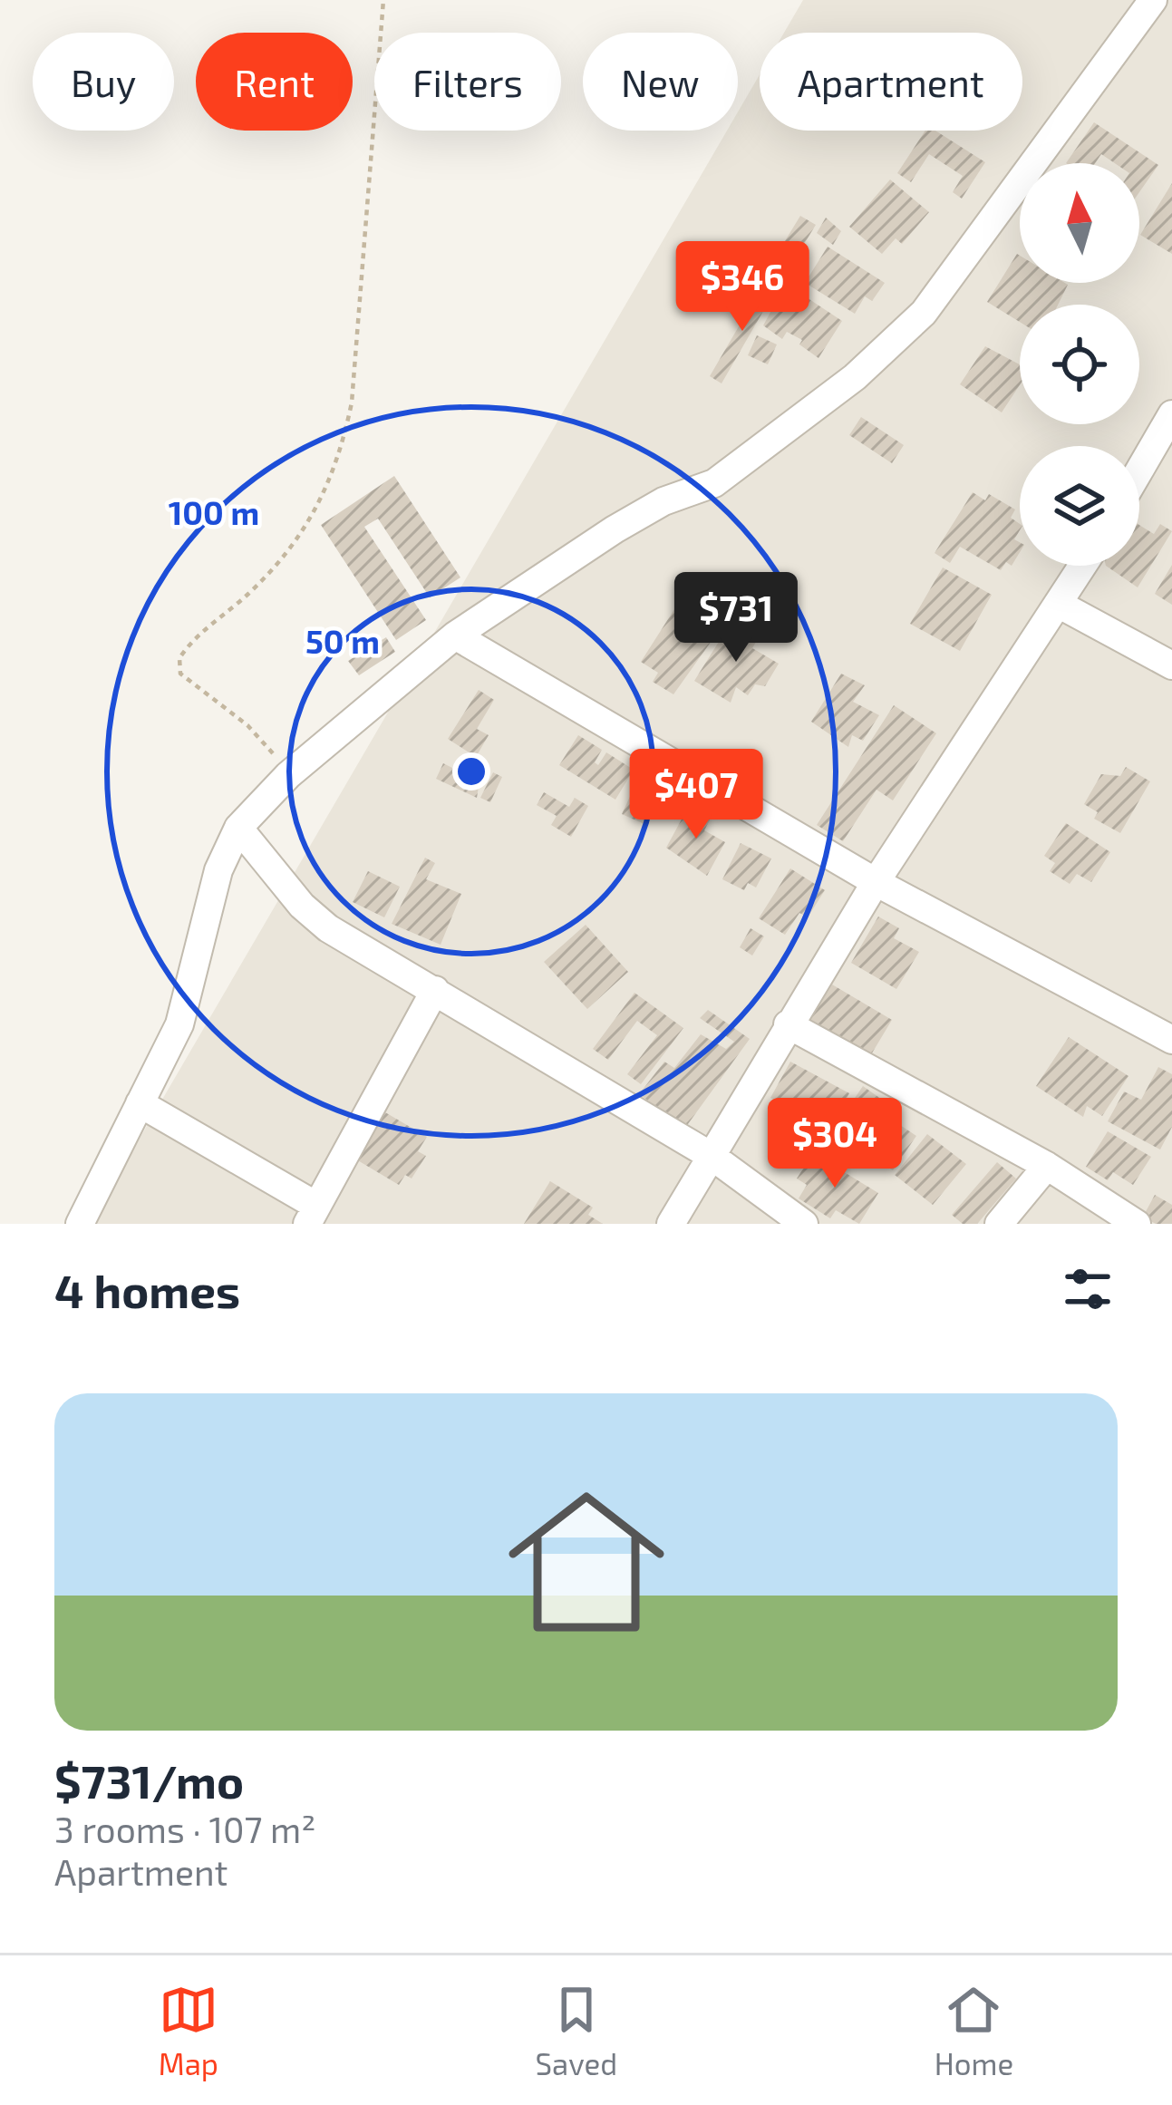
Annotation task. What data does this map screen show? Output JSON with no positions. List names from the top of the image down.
{
  "north": "top",
  "page": {
    "chip": [
      "Buy",
      "Rent",
      "Filters",
      "New",
      "Apartment"
    ],
    "price": [
      "$346",
      "$731",
      "$407",
      "$304"
    ],
    "heading": "4 homes",
    "list": [
      {
        "name": "$731/mo",
        "note": "3 rooms · 107 m² · Apartment"
      }
    ],
    "tabs": ["Map", "Saved", "Home"]
  },
  "rings": ["100 m", "50 m"]
}
